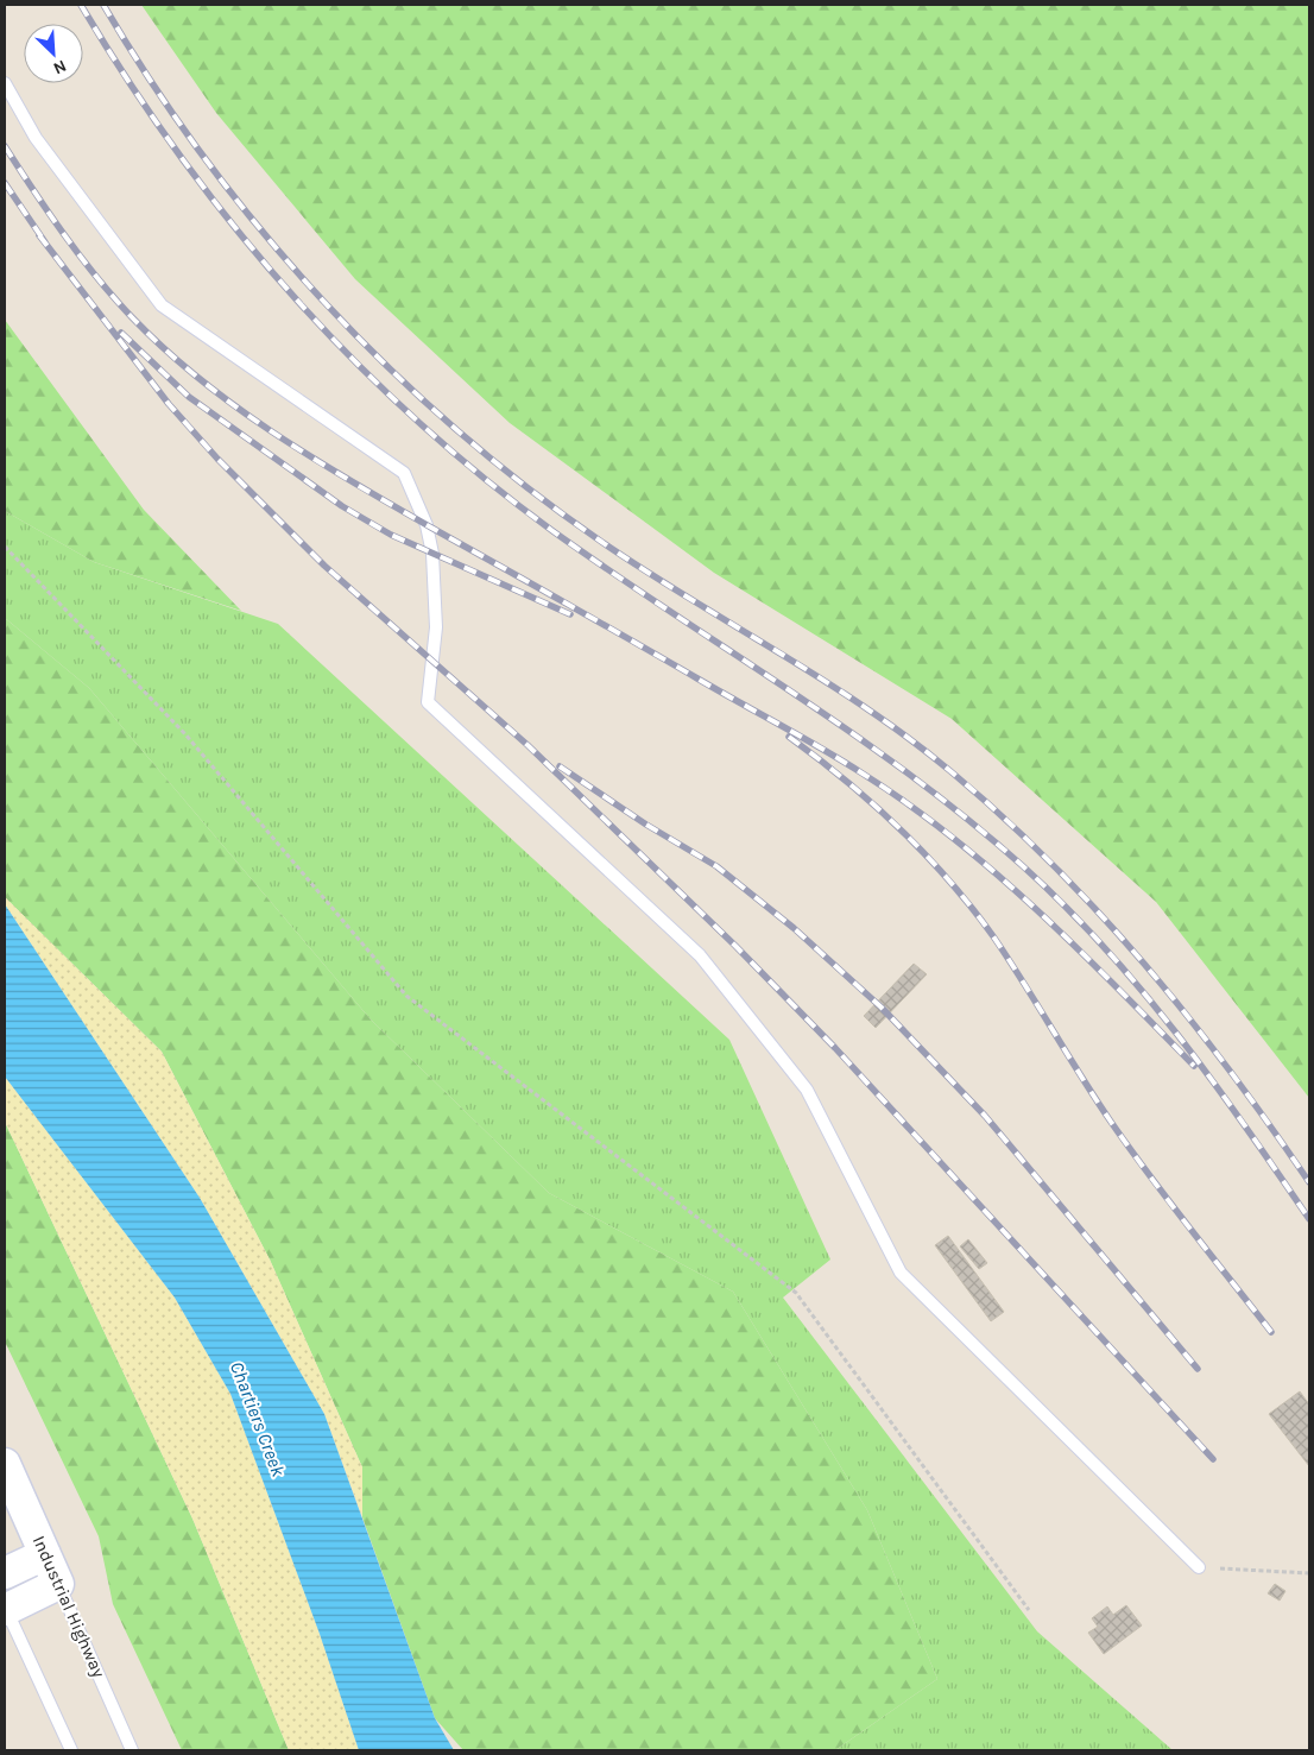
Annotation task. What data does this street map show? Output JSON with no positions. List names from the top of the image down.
{
  "streets": {
    "street": ["Industrial Highway"]
  },
  "water": ["Chartiers Creek"],
  "north": "bottom right"
}
